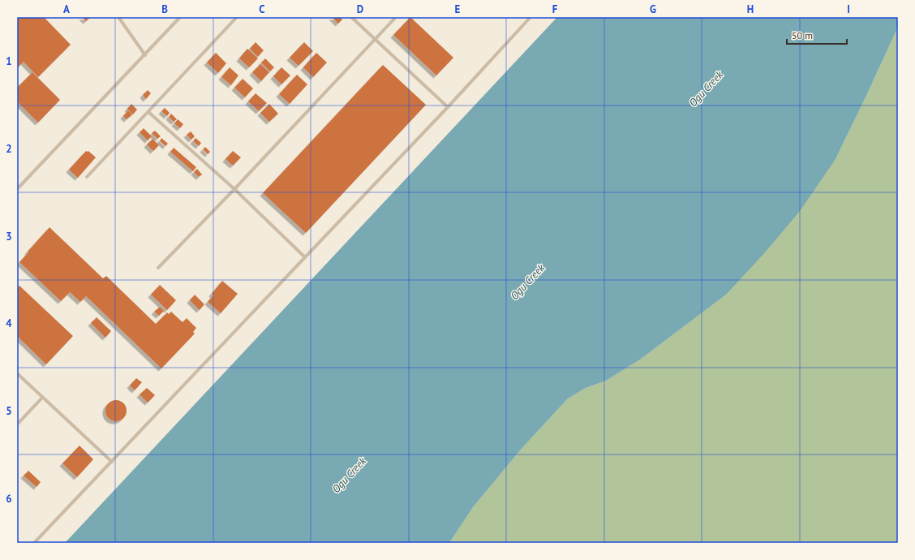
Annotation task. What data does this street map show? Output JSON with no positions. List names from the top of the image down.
{
  "water": ["Ogu Creek"],
  "scale_bar": "50 m",
  "grid": {
    "columns": [
      "A",
      "B",
      "C",
      "D",
      "E",
      "F",
      "G",
      "H",
      "I"
    ],
    "rows": [
      "1",
      "2",
      "3",
      "4",
      "5",
      "6"
    ]
  }
}
